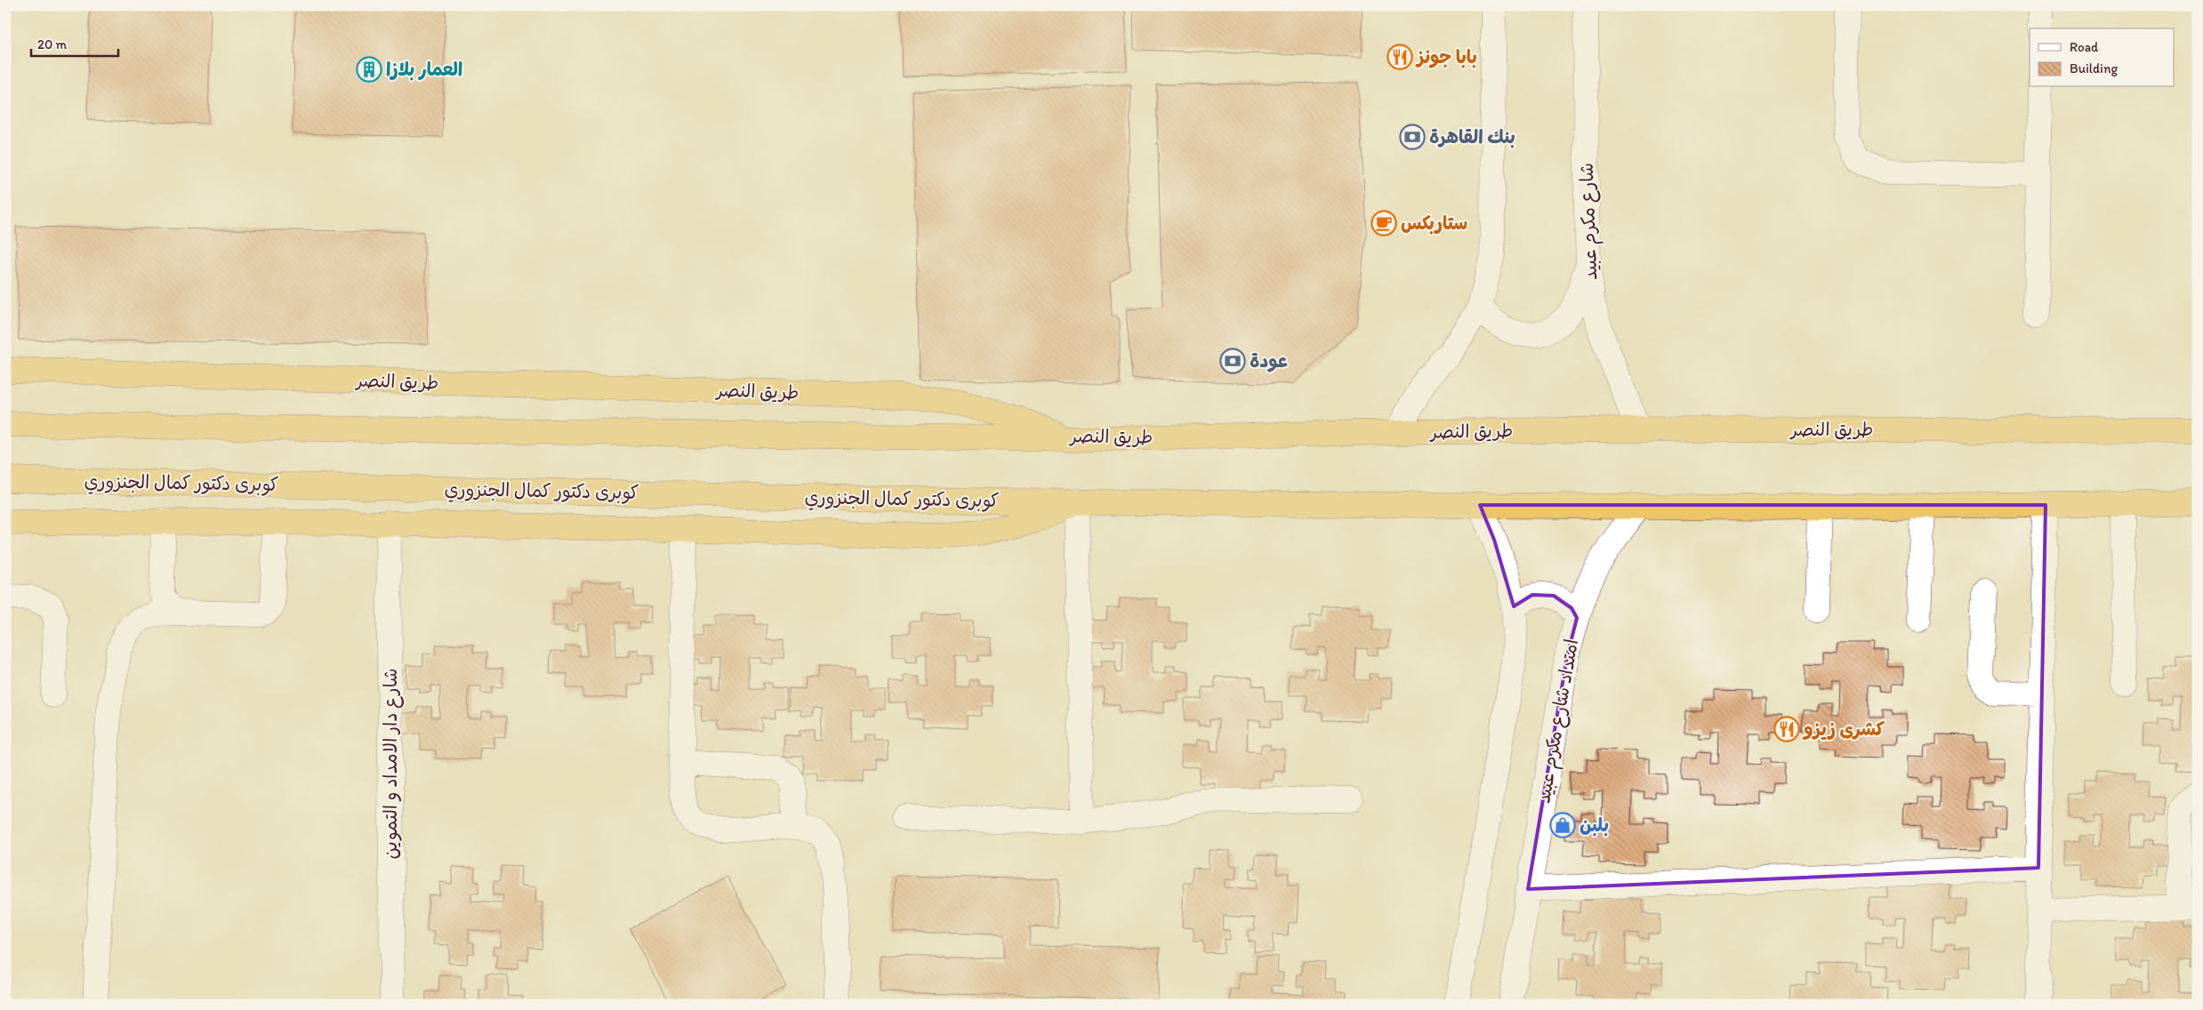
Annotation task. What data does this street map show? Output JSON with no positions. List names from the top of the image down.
{
  "streets": {
    "highway": ["طريق النصر", "كوبرى دكتور كمال الجنزوري"],
    "street": ["شارع مكرم عبيد", "امتداد شارع مكرم عبيد", "شارع دار الامداد و التموين"]
  },
  "crossings": [
    ["شارع مكرم عبيد", "طريق النصر"]
  ],
  "places": {
    "restaurant": ["بابا جونز", "كشرى زيزو"],
    "building": ["العمار بلازا"],
    "bank": ["بنك القاهرة", "عودة"],
    "cafe": ["ستاربكس"],
    "shop": ["بلبن"]
  },
  "legend": ["Road", "Building"],
  "scale_bar": "20 m"
}
